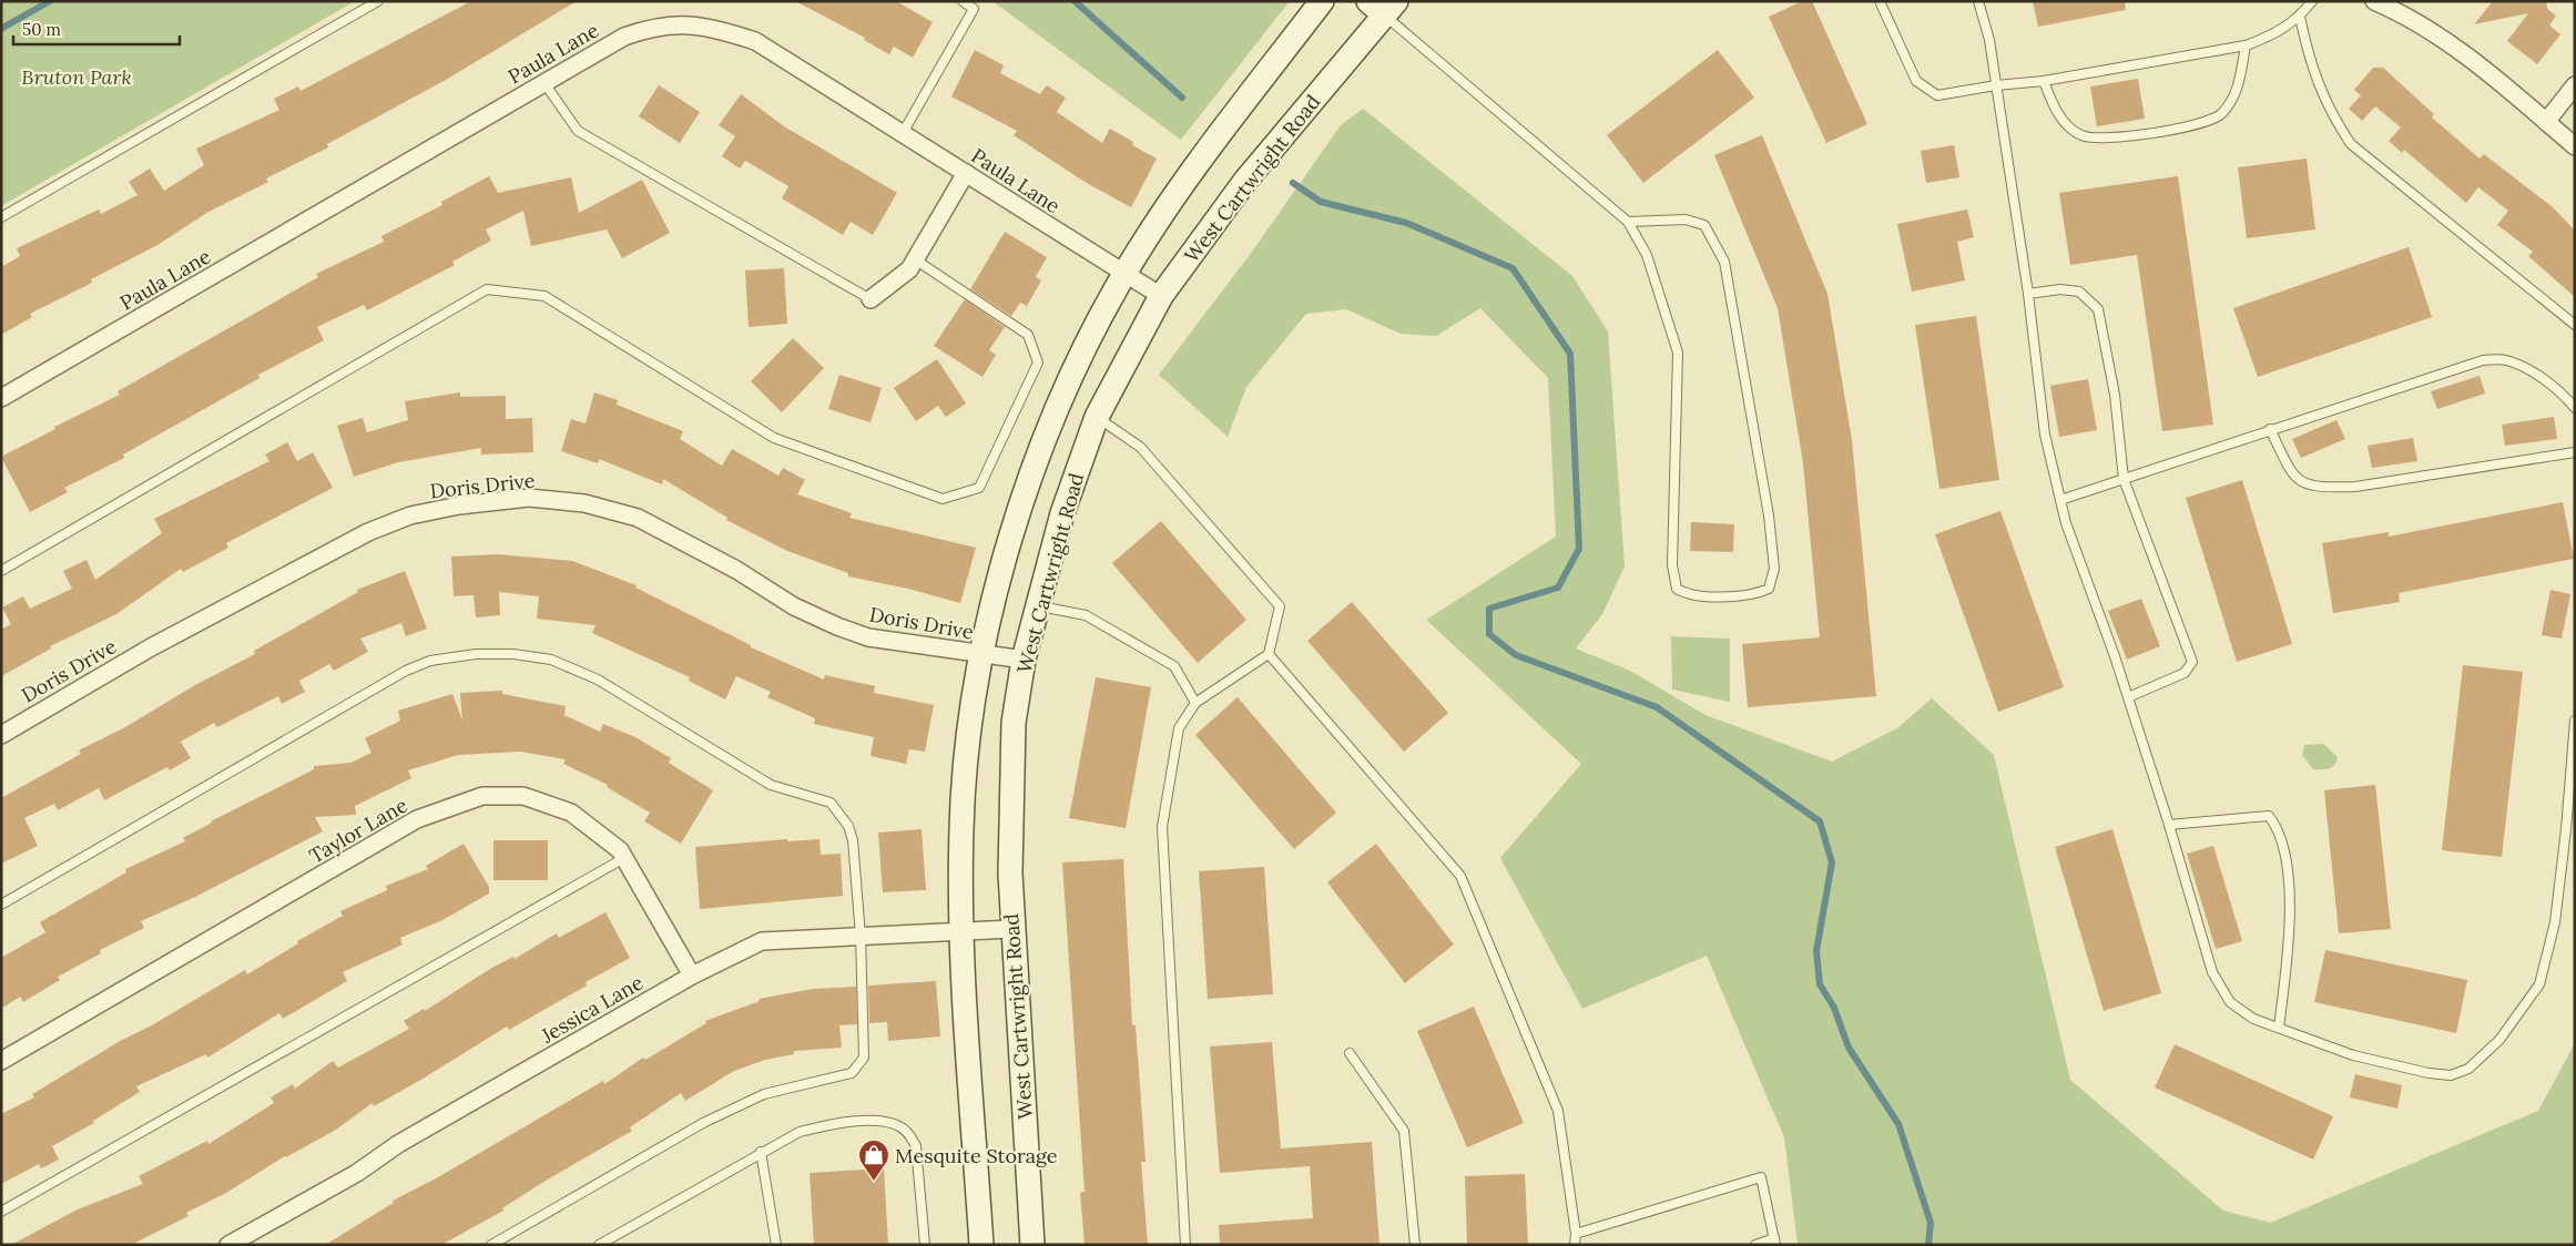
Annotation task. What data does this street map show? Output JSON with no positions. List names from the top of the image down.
{
  "streets": {
    "main road": ["West Cartwright Road"],
    "street": [
      "Paula Lane",
      "Doris Drive",
      "Taylor Lane",
      "Jessica Lane"
    ]
  },
  "crossings": [
    ["Paula Lane", "West Cartwright Road"],
    ["West Cartwright Road", "Doris Drive"],
    ["West Cartwright Road", "Jessica Lane"],
    ["Taylor Lane", "Jessica Lane"]
  ],
  "parks": ["Bruton Park"],
  "places": {
    "shop": ["Mesquite Storage"]
  },
  "scale_bar": "50 m"
}
